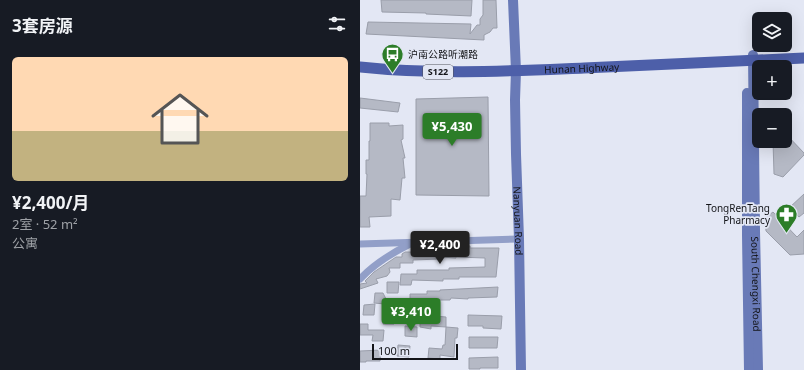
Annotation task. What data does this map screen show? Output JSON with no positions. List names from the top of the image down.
{
  "streets": {
    "main road": [
      "Hunan Highway",
      "S122",
      "Nanyuan Road",
      "South Chengxi Road"
    ]
  },
  "crossings": [
    ["Hunan Highway", "Nanyuan Road"],
    ["Hunan Highway", "South Chengxi Road"]
  ],
  "places": {
    "bus stop": ["沪南公路听潮路"],
    "pharmacy": ["TongRenTang Pharmacy"]
  },
  "scale_bar": "100 m",
  "page": {
    "heading": "3套房源",
    "map_buttons": ["+", "−"],
    "list": [
      {
        "name": "¥2,400/月",
        "note": "2室 · 52 m² · 公寓"
      }
    ],
    "price": ["¥5,430", "¥2,400", "¥3,410"],
    "scale": "100 m"
  }
}
